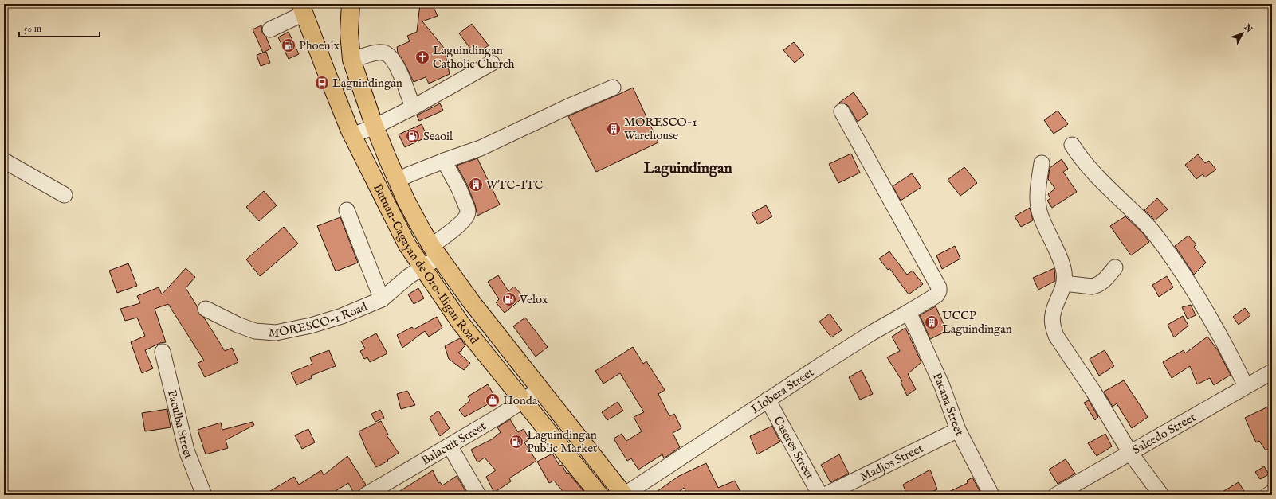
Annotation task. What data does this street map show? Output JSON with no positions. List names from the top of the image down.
{
  "streets": {
    "highway": ["Butuan-Cagayan de Oro-Iligan Road"],
    "street": [
      "MORESCO-1 Road",
      "Llobera Street",
      "Pacana Street",
      "Paculba Street",
      "Salcedo Street",
      "Balacuit Street",
      "Caseres Street",
      "Madjos Street"
    ]
  },
  "crossings": [
    ["Butuan-Cagayan de Oro-Iligan Road", "MORESCO-1 Road"],
    ["Butuan-Cagayan de Oro-Iligan Road", "Llobera Street"],
    ["Butuan-Cagayan de Oro-Iligan Road", "Balacuit Street"],
    ["Llobera Street", "Pacana Street"],
    ["Llobera Street", "Caseres Street"],
    ["Pacana Street", "Madjos Street"]
  ],
  "districts": ["Laguindingan"],
  "places": {
    "fuel station": [
      "Phoenix",
      "Seaoil",
      "Velox",
      "Laguindingan Public Market"
    ],
    "church": ["Laguindingan Catholic Church"],
    "bus stop": ["Laguindingan"],
    "building": ["MORESCO-1 Warehouse", "WTC-ITC", "UCCP Laguindingan"],
    "shop": ["Honda"]
  },
  "scale_bar": "50 m",
  "north": "top right"
}
